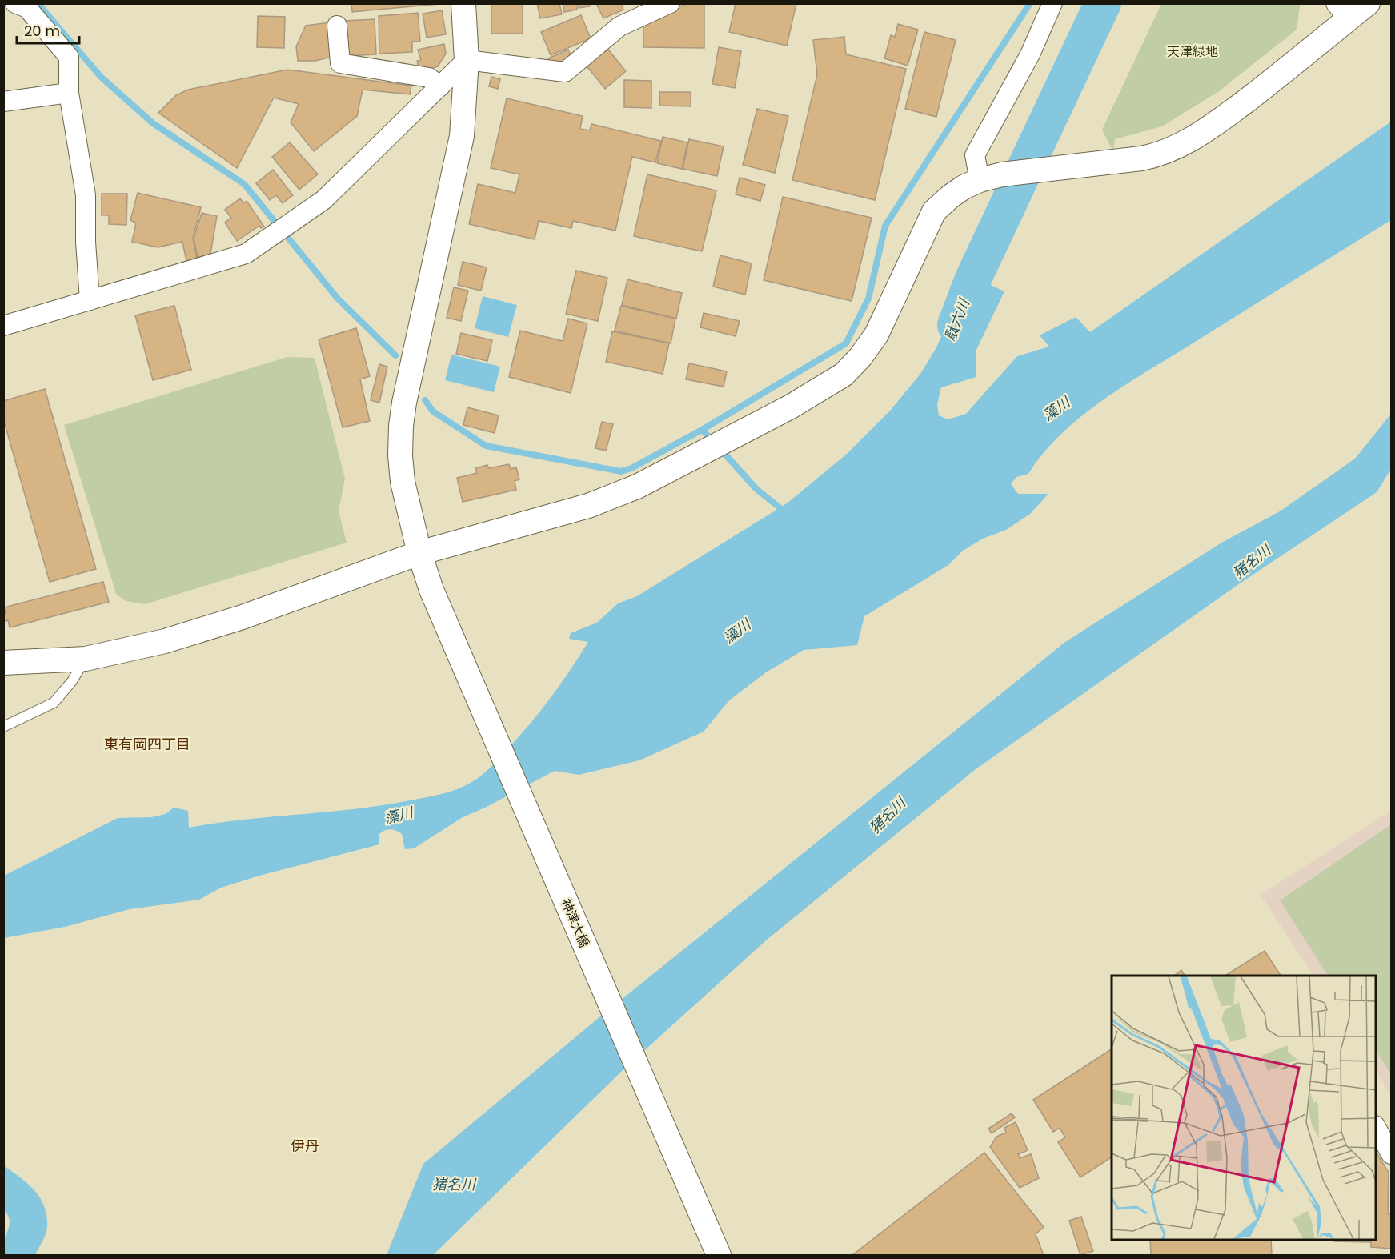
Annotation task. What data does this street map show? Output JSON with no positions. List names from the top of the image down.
{
  "streets": {
    "street": ["神津大橋"]
  },
  "districts": ["東有岡四丁目", "伊丹"],
  "water": ["駄六川", "藻川", "猪名川"],
  "parks": ["天津緑地"],
  "scale_bar": "20 m"
}
